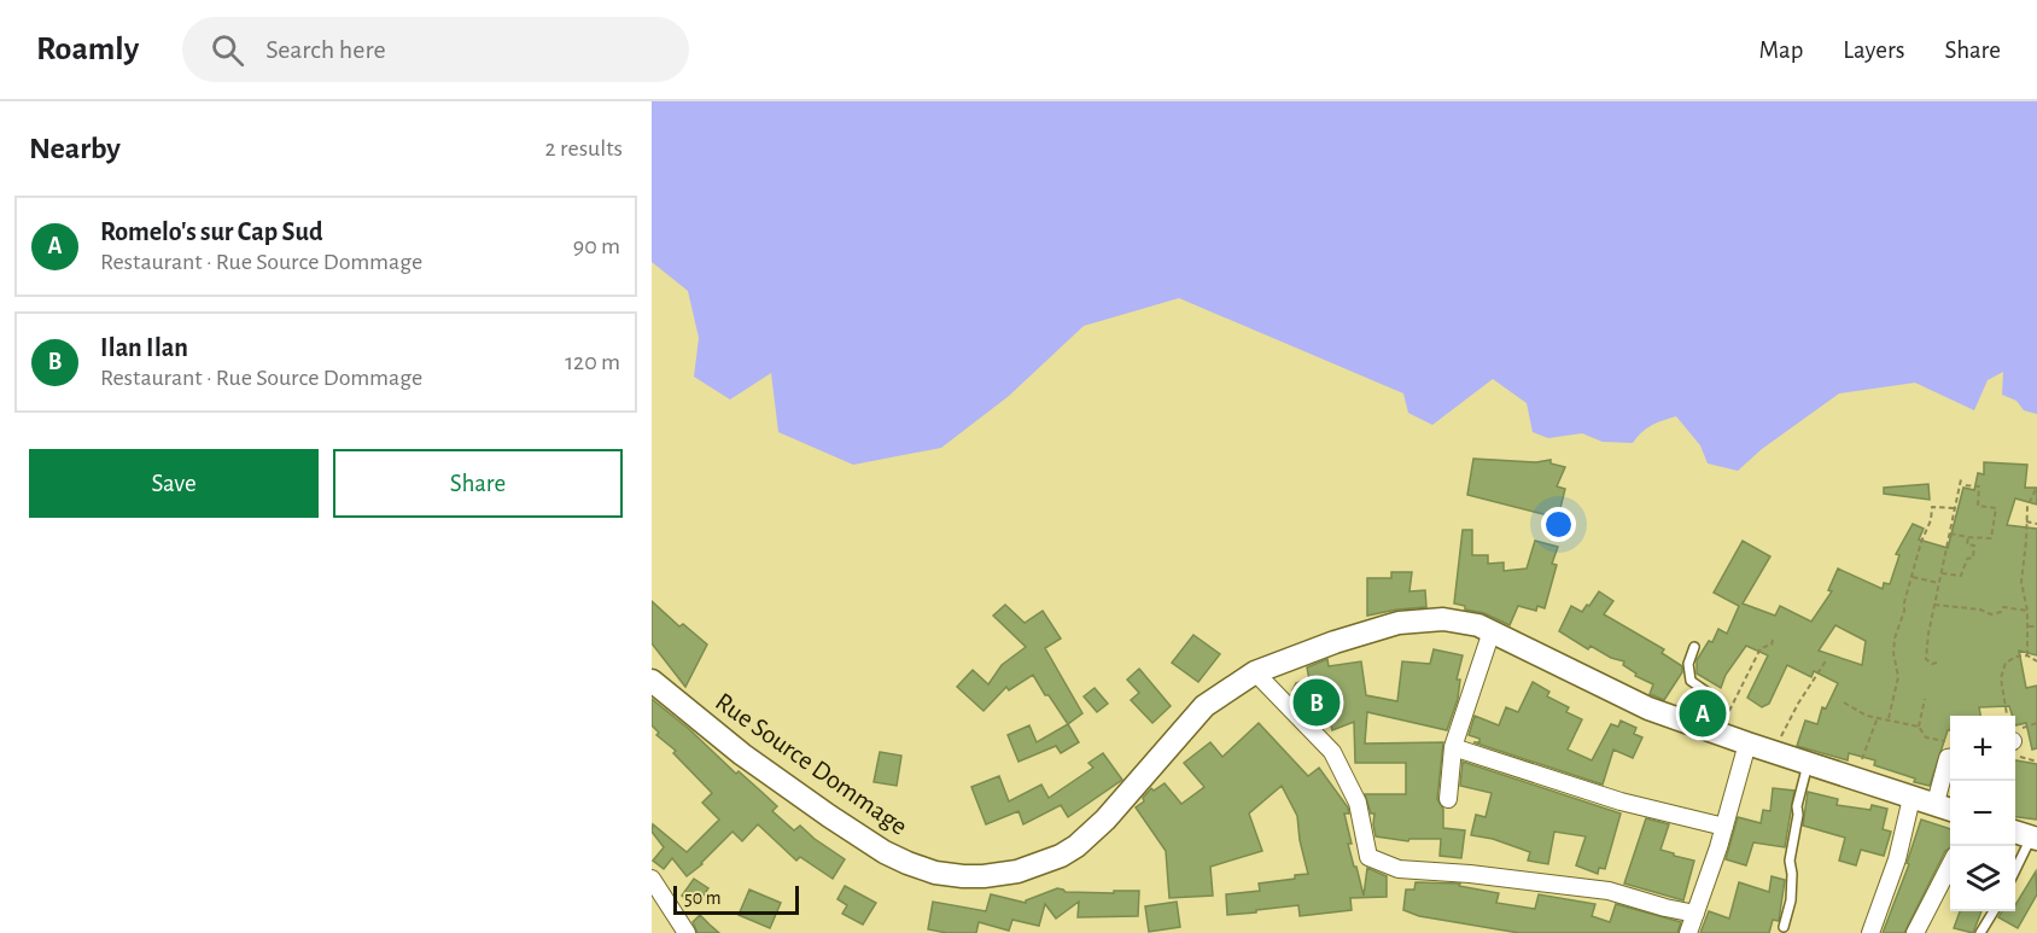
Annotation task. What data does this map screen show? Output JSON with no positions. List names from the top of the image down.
{
  "streets": {
    "main road": ["Rue Source Dommage"]
  },
  "scale_bar": "50 m",
  "page": {
    "header": "Roamly",
    "search": "Search here",
    "nav": ["Map", "Layers", "Share"],
    "heading": ["Nearby", "2 results"],
    "list": [
      {
        "mark": "A",
        "name": "Romelo's sur Cap Sud",
        "note": "Restaurant · Rue Source Dommage",
        "value": "90 m"
      },
      {
        "mark": "B",
        "name": "Ilan Ilan",
        "note": "Restaurant · Rue Source Dommage",
        "value": "120 m"
      }
    ],
    "buttons": ["Save", "Share"],
    "pins": ["B", "A"],
    "map_buttons": ["+", "−"],
    "scale": "50 m"
  }
}
